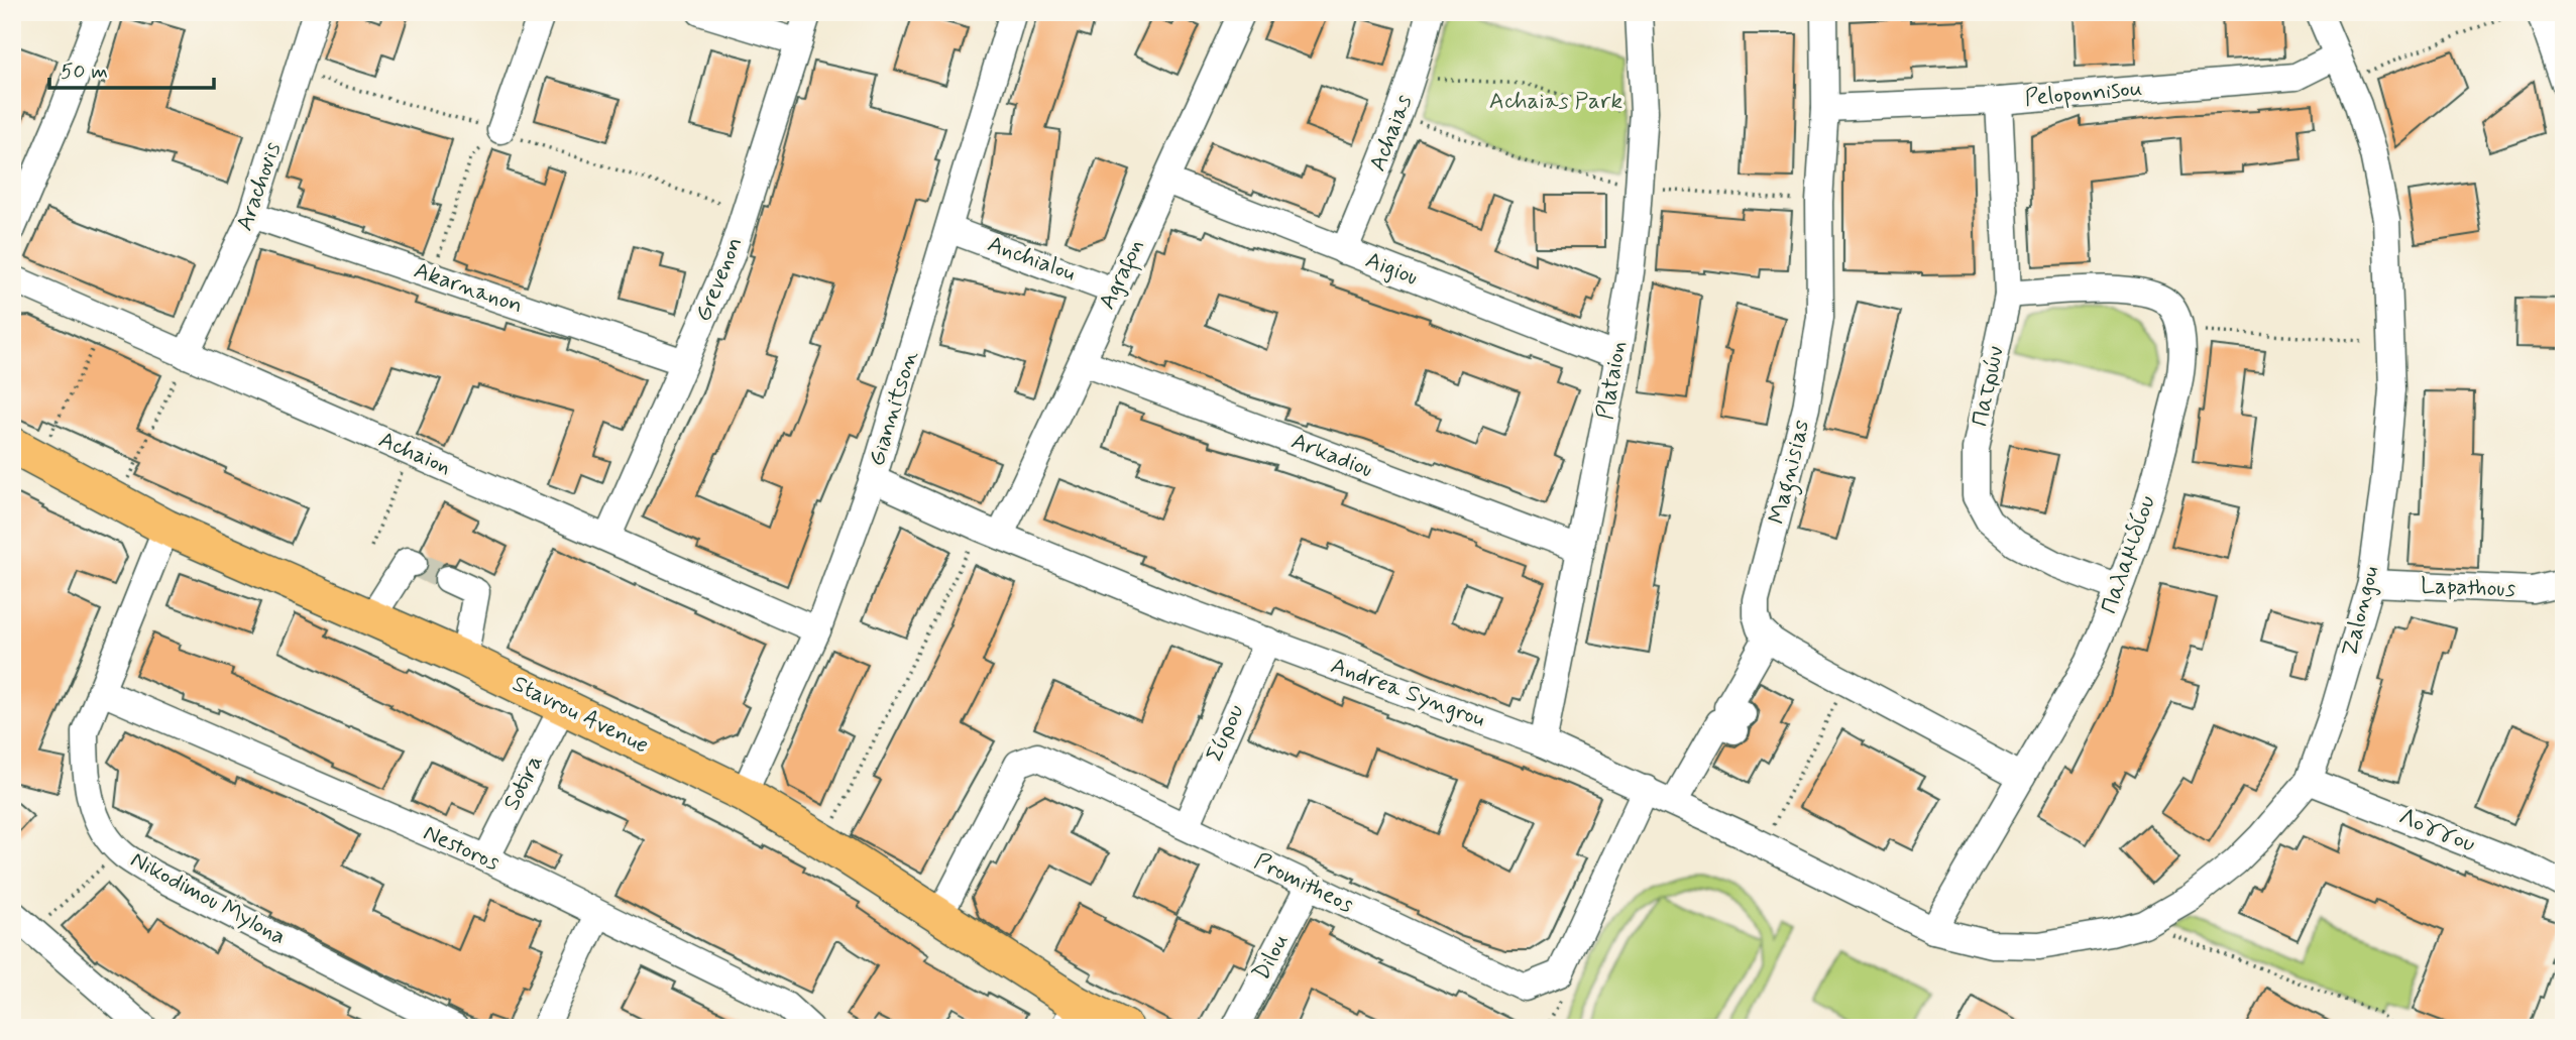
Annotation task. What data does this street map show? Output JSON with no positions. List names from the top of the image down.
{
  "streets": {
    "main road": ["Stavrou Avenue"],
    "street": [
      "Peloponnisou",
      "Achaias",
      "Arachovis",
      "Anchialou",
      "Aigiou",
      "Agrafon",
      "Grevenon",
      "Akarnanon",
      "Plataion",
      "Πατρών",
      "Giannitson",
      "Achaion",
      "Arkadiou",
      "Magnisias",
      "Παλαμιδίου",
      "Lapathous",
      "Zalongou",
      "Andrea Syngrou",
      "Σύρου",
      "Sotira",
      "Λογγου",
      "Nestoros",
      "Promitheos",
      "Nikodimou Mylona",
      "Dilou"
    ]
  },
  "crossings": [
    ["Peloponnisou", "Πατρών"],
    ["Peloponnisou", "Magnisias"],
    ["Peloponnisou", "Zalongou"],
    ["Achaias", "Aigiou"],
    ["Arachovis", "Akarnanon"],
    ["Arachovis", "Achaion"],
    ["Anchialou", "Agrafon"],
    ["Anchialou", "Giannitson"],
    ["Aigiou", "Agrafon"],
    ["Aigiou", "Plataion"],
    ["Agrafon", "Arkadiou"],
    ["Agrafon", "Andrea Syngrou"],
    ["Grevenon", "Akarnanon"],
    ["Grevenon", "Achaion"],
    ["Plataion", "Arkadiou"],
    ["Plataion", "Andrea Syngrou"],
    ["Πατρών", "Παλαμιδίου"],
    ["Giannitson", "Achaion"],
    ["Giannitson", "Andrea Syngrou"],
    ["Giannitson", "Stavrou Avenue"],
    ["Παλαμιδίου", "Zalongou"],
    ["Παλαμιδίου", "Andrea Syngrou"],
    ["Lapathous", "Zalongou"],
    ["Zalongou", "Andrea Syngrou"],
    ["Zalongou", "Λογγου"],
    ["Andrea Syngrou", "Σύρου"],
    ["Andrea Syngrou", "Promitheos"],
    ["Stavrou Avenue", "Sotira"],
    ["Stavrou Avenue", "Promitheos"],
    ["Stavrou Avenue", "Nikodimou Mylona"],
    ["Σύρου", "Promitheos"],
    ["Sotira", "Nestoros"],
    ["Nestoros", "Nikodimou Mylona"],
    ["Promitheos", "Dilou"]
  ],
  "parks": ["Achaias Park"],
  "scale_bar": "50 m"
}
